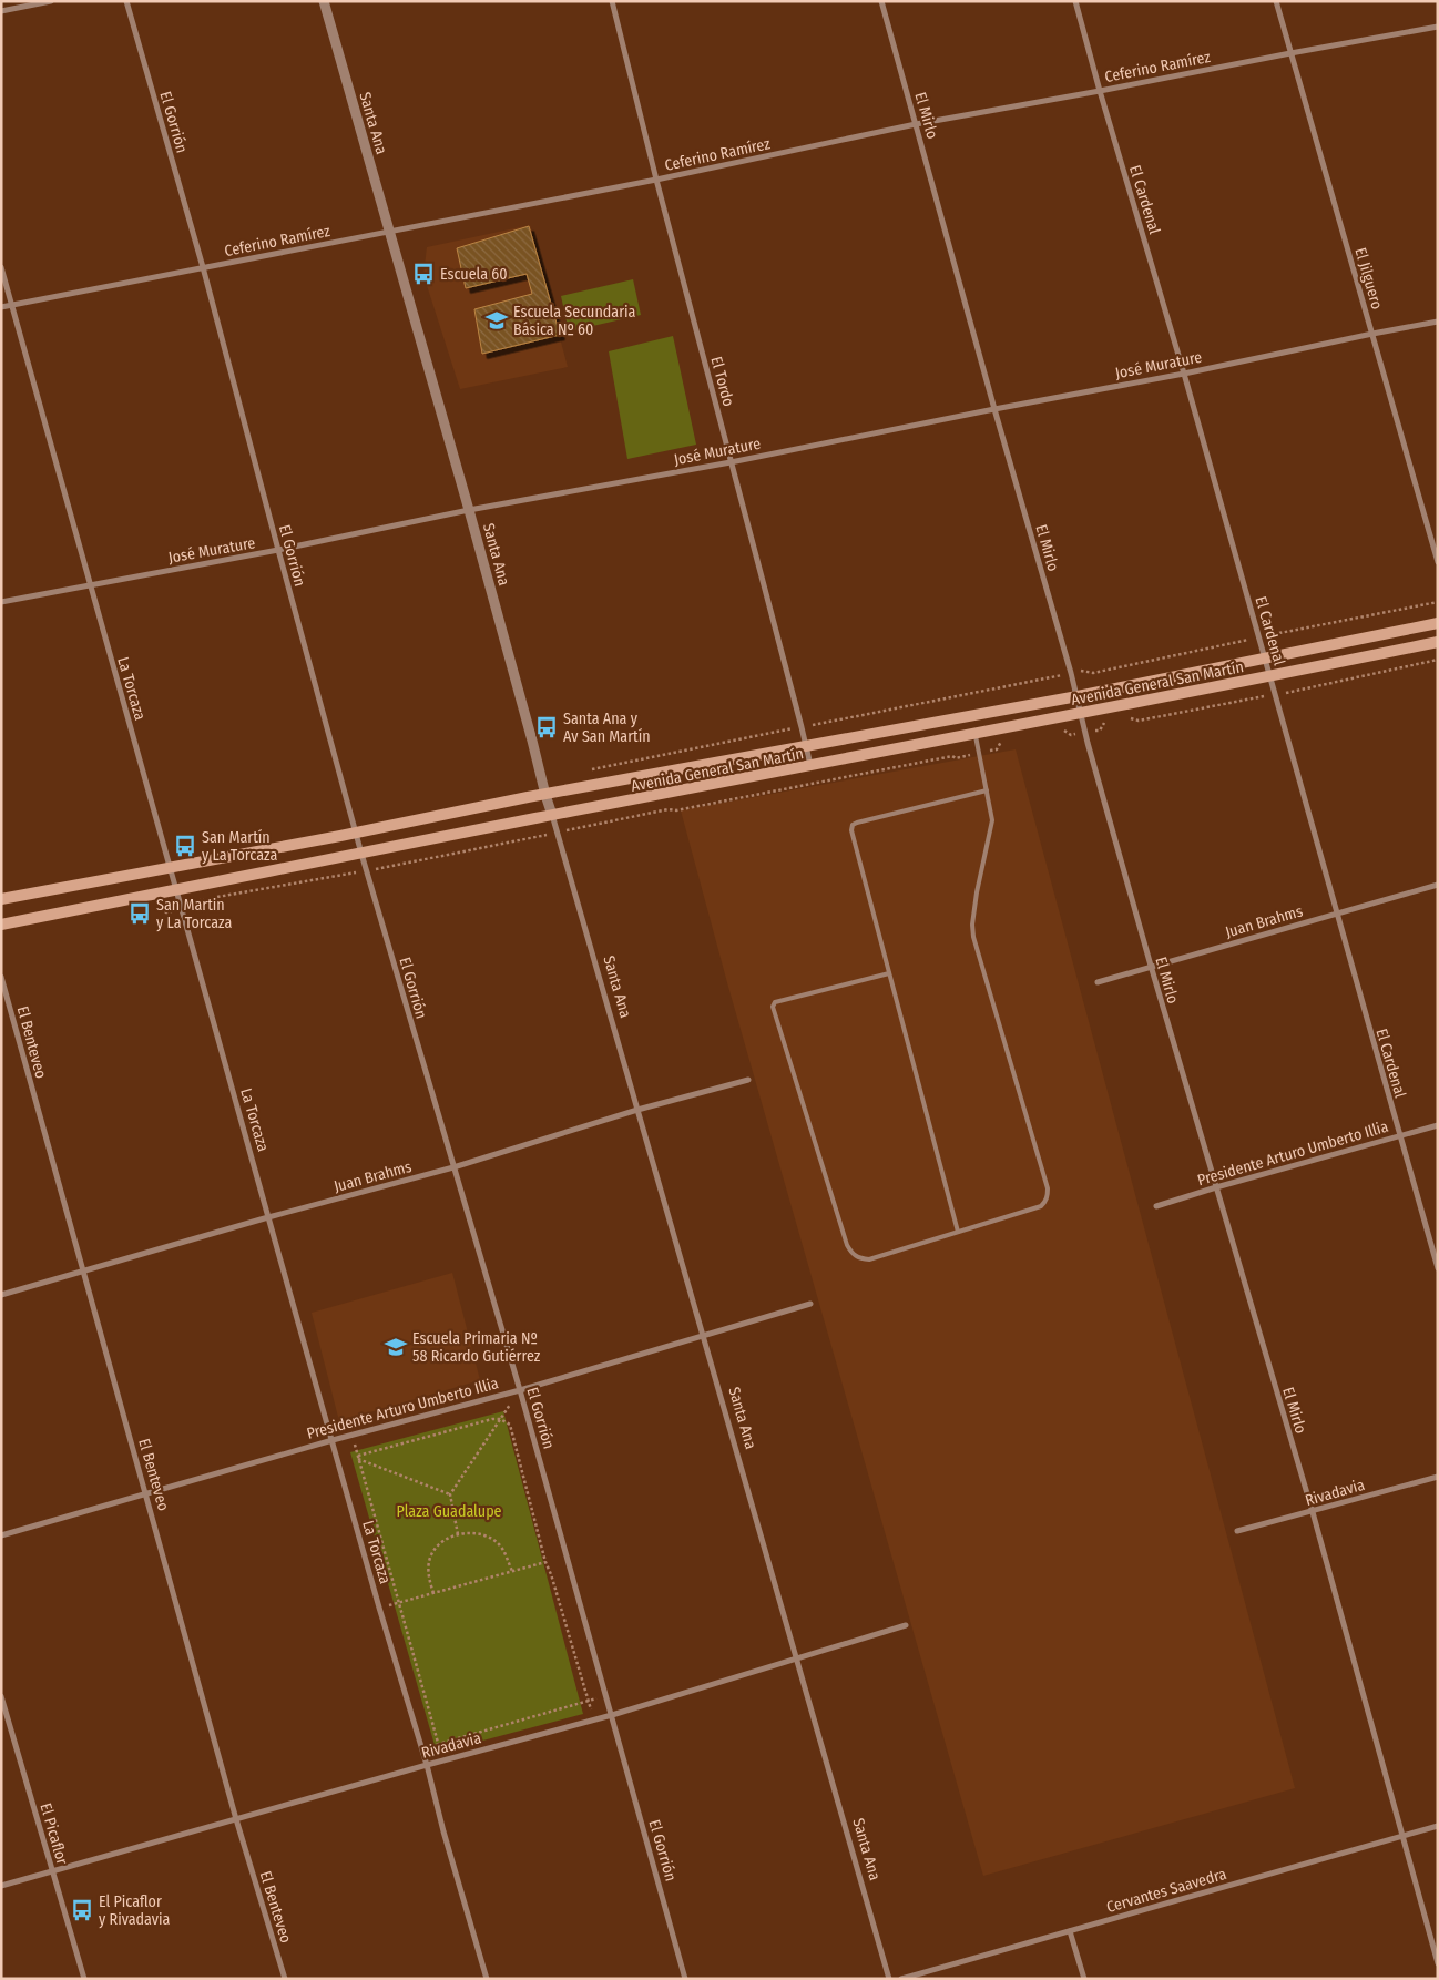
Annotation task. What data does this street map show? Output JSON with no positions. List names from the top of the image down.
{
  "streets": {
    "main road": ["Avenida General San Martín"],
    "street": [
      "Ceferino Ramírez",
      "El Mirlo",
      "El Gorrión",
      "Santa Ana",
      "El Cardenal",
      "El Jilguero",
      "José Murature",
      "El Tordo",
      "La Torcaza",
      "Juan Brahms",
      "El Benteveo",
      "Presidente Arturo Umberto Illia",
      "Rivadavia",
      "El Picaflor",
      "Cervantes Saavedra"
    ]
  },
  "crossings": [
    ["Ceferino Ramírez", "El Mirlo"],
    ["Ceferino Ramírez", "El Gorrión"],
    ["Ceferino Ramírez", "Santa Ana"],
    ["Ceferino Ramírez", "El Cardenal"],
    ["Ceferino Ramírez", "El Jilguero"],
    ["Ceferino Ramírez", "El Tordo"],
    ["Ceferino Ramírez", "La Torcaza"],
    ["El Mirlo", "José Murature"],
    ["El Mirlo", "Avenida General San Martín"],
    ["El Mirlo", "Juan Brahms"],
    ["El Mirlo", "Presidente Arturo Umberto Illia"],
    ["El Mirlo", "Rivadavia"],
    ["El Mirlo", "Cervantes Saavedra"],
    ["El Gorrión", "José Murature"],
    ["El Gorrión", "Avenida General San Martín"],
    ["El Gorrión", "Juan Brahms"],
    ["El Gorrión", "Presidente Arturo Umberto Illia"],
    ["El Gorrión", "Rivadavia"],
    ["Santa Ana", "José Murature"],
    ["Santa Ana", "Avenida General San Martín"],
    ["Santa Ana", "Juan Brahms"],
    ["Santa Ana", "Presidente Arturo Umberto Illia"],
    ["Santa Ana", "Rivadavia"],
    ["El Cardenal", "José Murature"],
    ["El Cardenal", "Avenida General San Martín"],
    ["El Cardenal", "Juan Brahms"],
    ["El Cardenal", "Presidente Arturo Umberto Illia"],
    ["El Jilguero", "José Murature"],
    ["José Murature", "El Tordo"],
    ["José Murature", "La Torcaza"],
    ["El Tordo", "Avenida General San Martín"],
    ["Avenida General San Martín", "La Torcaza"],
    ["La Torcaza", "Juan Brahms"],
    ["La Torcaza", "Presidente Arturo Umberto Illia"],
    ["La Torcaza", "Rivadavia"],
    ["Juan Brahms", "El Benteveo"],
    ["El Benteveo", "Presidente Arturo Umberto Illia"],
    ["El Benteveo", "Rivadavia"],
    ["Rivadavia", "El Picaflor"]
  ],
  "parks": ["Plaza Guadalupe"],
  "places": {
    "bus stop": [
      "Escuela 60",
      "Santa Ana y Av San Martín",
      "San Martín y La Torcaza",
      "San Martin y La Torcaza",
      "El Picaflor y Rivadavia"
    ],
    "school or university": ["Escuela Secundaria Básica Nº 60", "Escuela Primaria Nº 58 Ricardo Gutiérrez"]
  }
}
